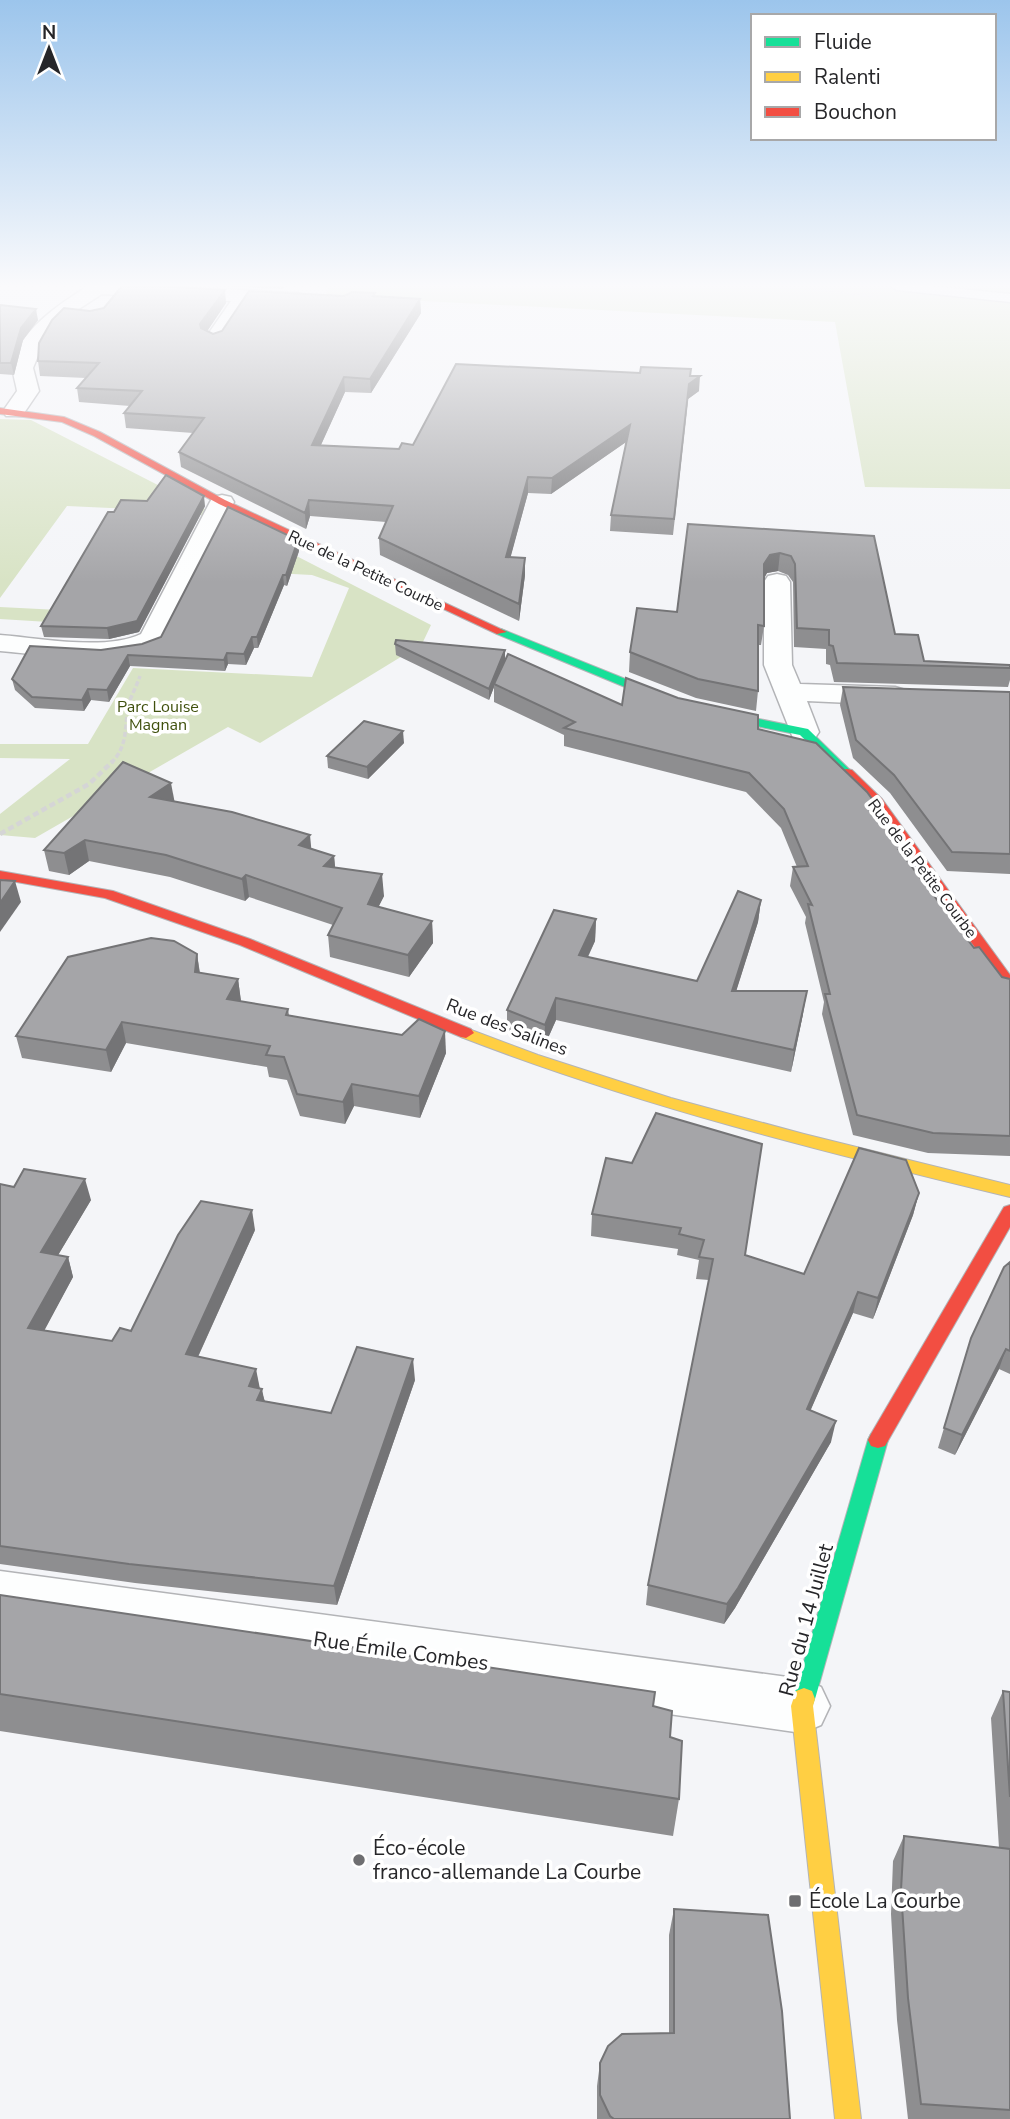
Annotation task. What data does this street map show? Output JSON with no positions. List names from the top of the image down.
{
  "streets": {
    "street": [
      "Rue de la Petite Courbe",
      "Rue des Salines",
      "Rue du 14 Juillet",
      "Rue Émile Combes"
    ]
  },
  "crossings": [
    ["Rue du 14 Juillet", "Rue Émile Combes"]
  ],
  "parks": ["Parc Louise Magnan"],
  "places": {
    "other": ["Éco-école franco-allemande La Courbe"],
    "transit": ["École La Courbe"]
  },
  "legend": ["Fluide", "Ralenti", "Bouchon"],
  "north": "top"
}
